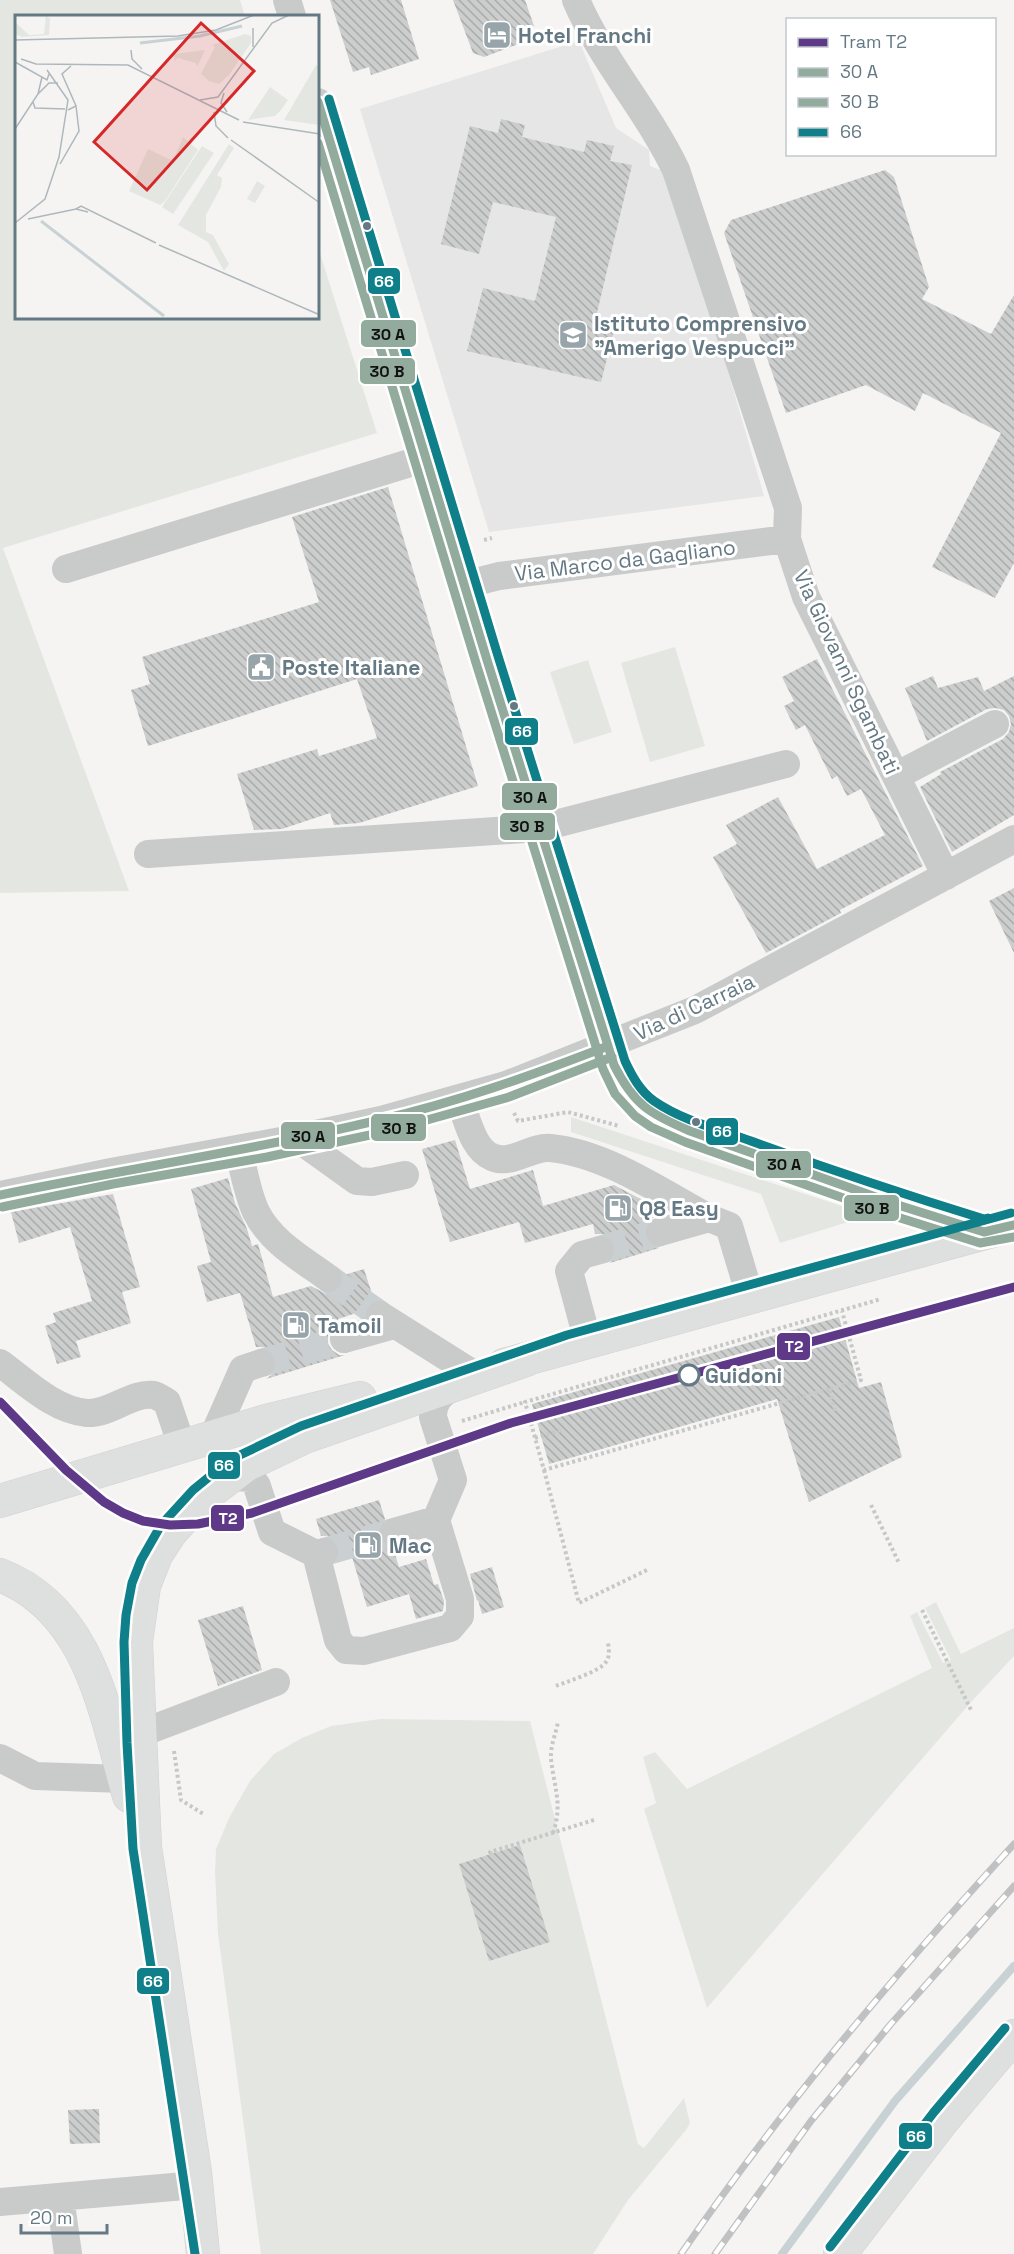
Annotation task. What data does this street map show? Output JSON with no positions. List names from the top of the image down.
{
  "streets": {
    "street": ["Via Marco da Gagliano", "Via Giovanni Sgambati", "Via di Carraia"]
  },
  "crossings": [
    ["Via Marco da Gagliano", "Via Giovanni Sgambati"],
    ["Via Giovanni Sgambati", "Via di Carraia"]
  ],
  "places": {
    "hotel": ["Hotel Franchi"],
    "school or university": ["Istituto Comprensivo \"Amerigo Vespucci\""],
    "public building": ["Poste Italiane"],
    "fuel station": ["Q8 Easy", "Tamoil", "Mac"],
    "other": ["Guidoni"]
  },
  "lines": ["transit line 66", "tram line T2"],
  "legend": [
    "Tram T2",
    "30 A",
    "30 B",
    "66"
  ],
  "scale_bar": "20 m"
}
